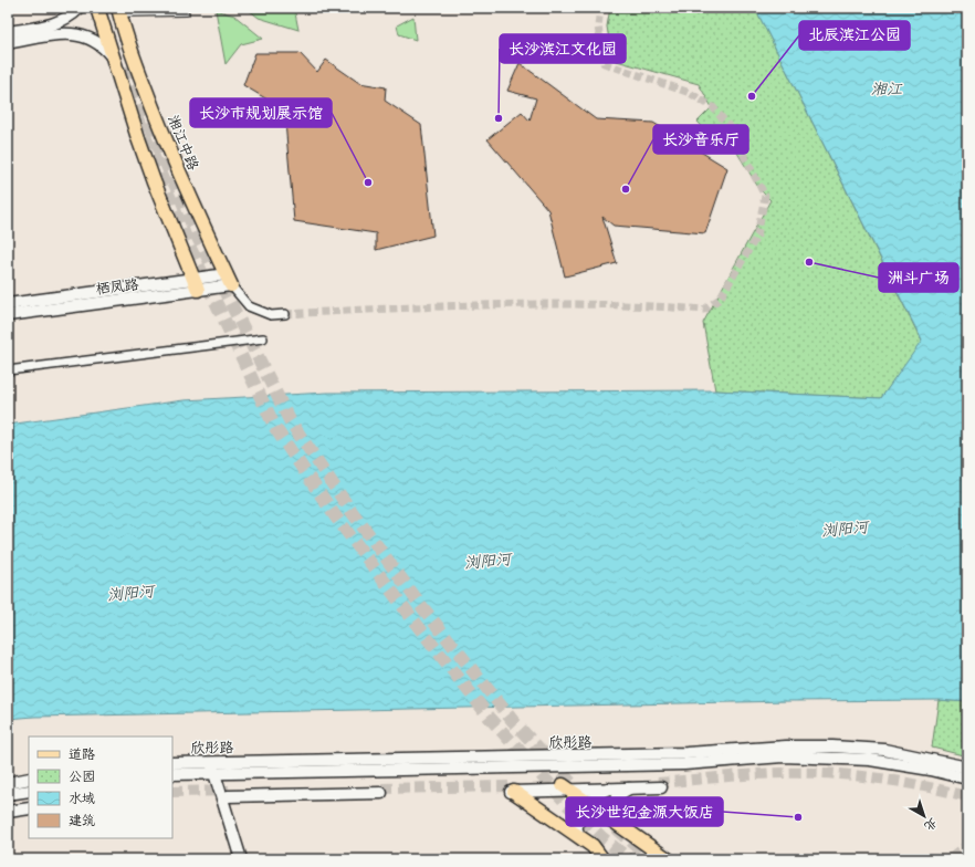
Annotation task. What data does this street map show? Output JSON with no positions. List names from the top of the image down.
{
  "streets": {
    "main road": ["湘江中路", "栖凤路", "欣彤路"]
  },
  "crossings": [
    ["湘江中路", "栖凤路"]
  ],
  "water": ["湘江", "浏阳河"],
  "places": [
    "北辰滨江公园",
    "长沙滨江文化园",
    "长沙市规划展示馆",
    "长沙音乐厅",
    "洲斗广场",
    "长沙世纪金源大饭店"
  ],
  "legend": [
    "道路",
    "公园",
    "水域",
    "建筑"
  ],
  "north": "bottom right"
}
